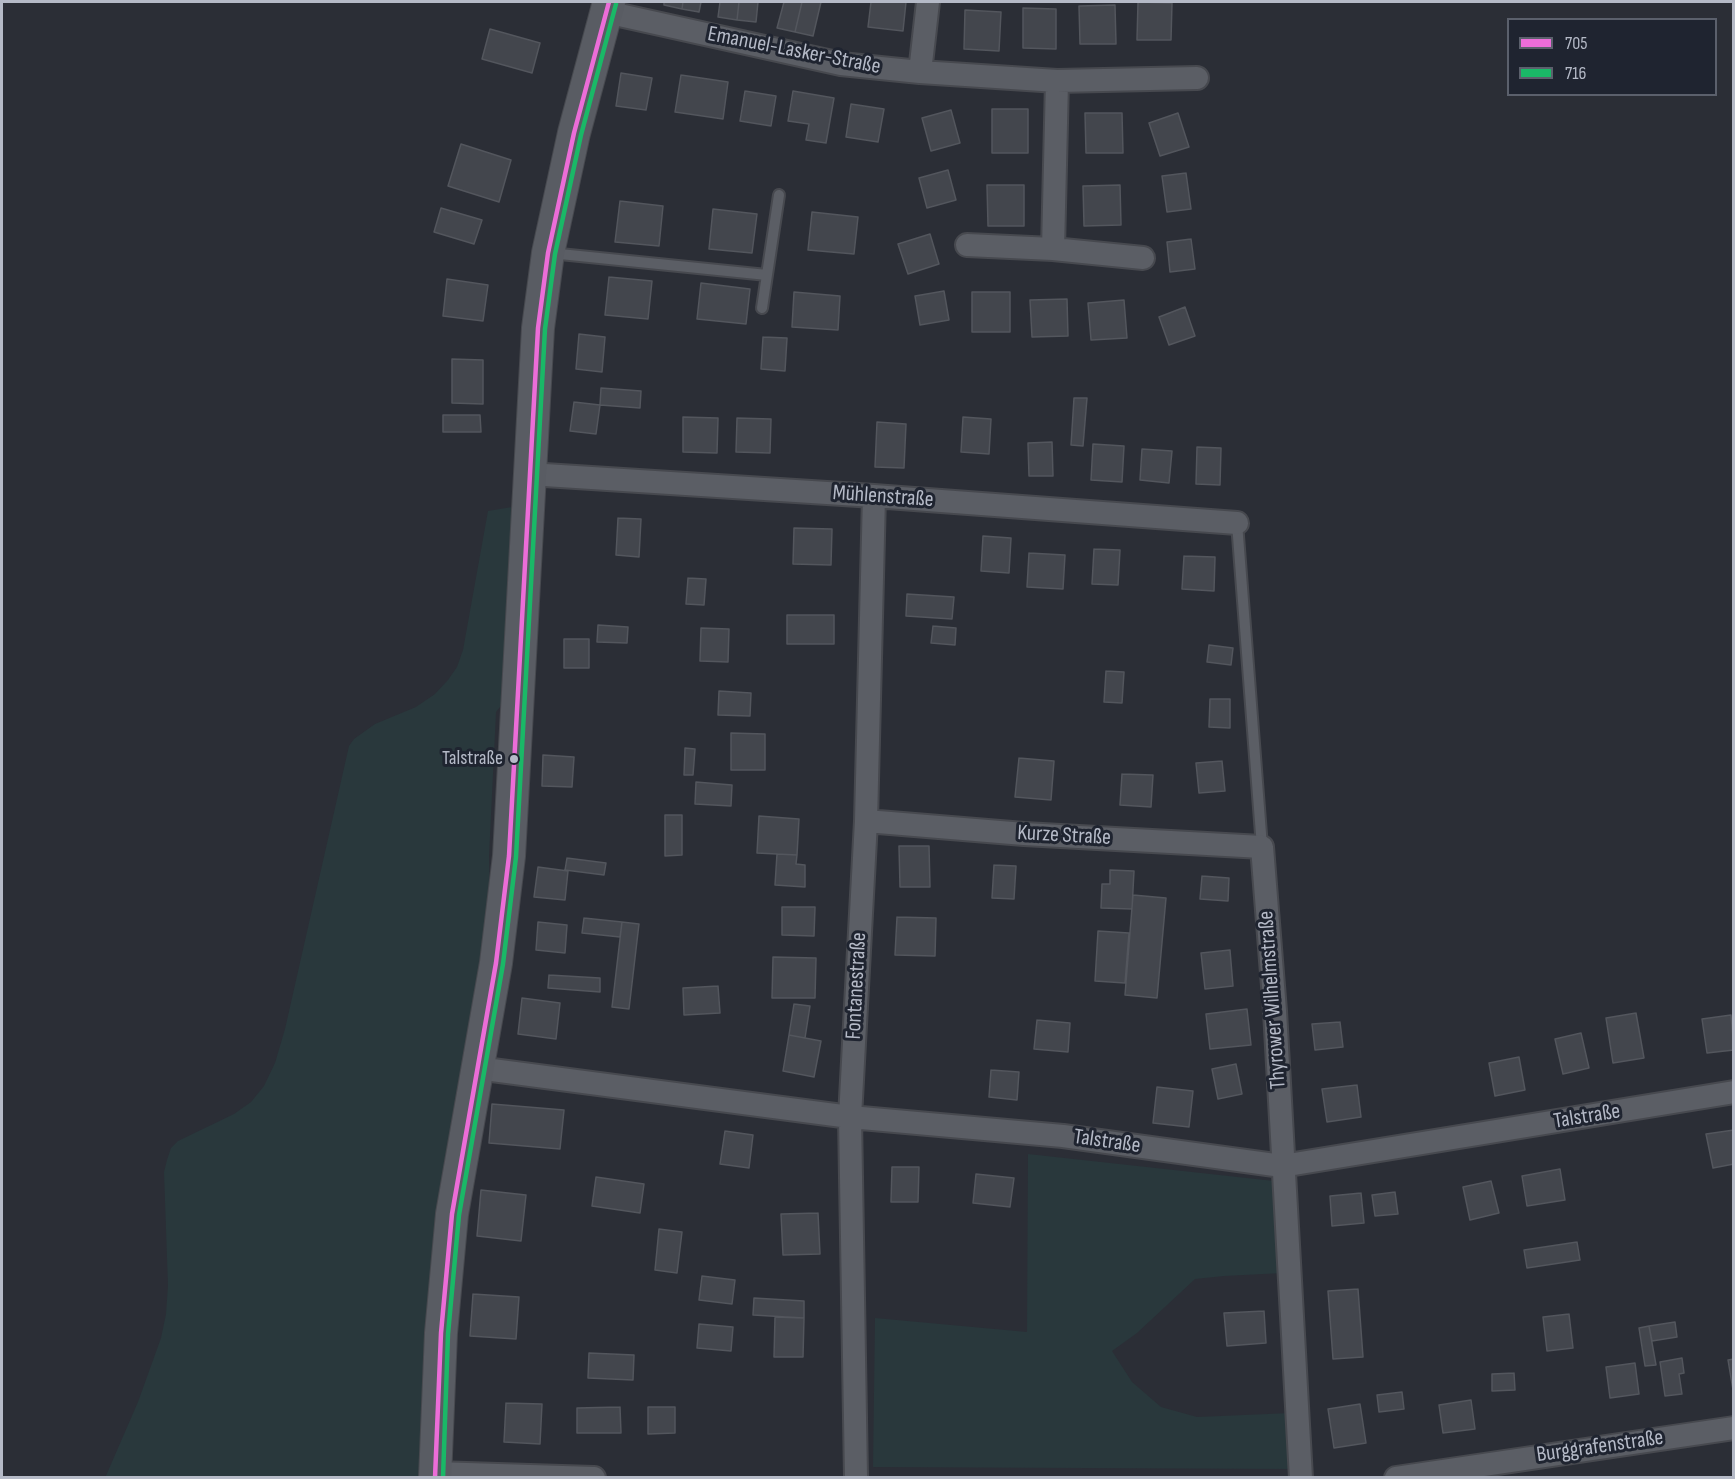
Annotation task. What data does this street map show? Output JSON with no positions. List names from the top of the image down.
{
  "streets": {
    "street": [
      "Emanuel-Lasker-Straße",
      "Mühlenstraße",
      "Kurze Straße",
      "Fontanestraße",
      "Thyrower Wilhelmstraße",
      "Talstraße",
      "Burggrafenstraße"
    ]
  },
  "crossings": [
    ["Mühlenstraße", "Fontanestraße"],
    ["Mühlenstraße", "Thyrower Wilhelmstraße"],
    ["Kurze Straße", "Fontanestraße"],
    ["Kurze Straße", "Thyrower Wilhelmstraße"],
    ["Fontanestraße", "Talstraße"],
    ["Thyrower Wilhelmstraße", "Talstraße"]
  ],
  "places": ["Talstraße"],
  "lines": ["transit line 705", "transit line 716"],
  "legend": ["705", "716"]
}
